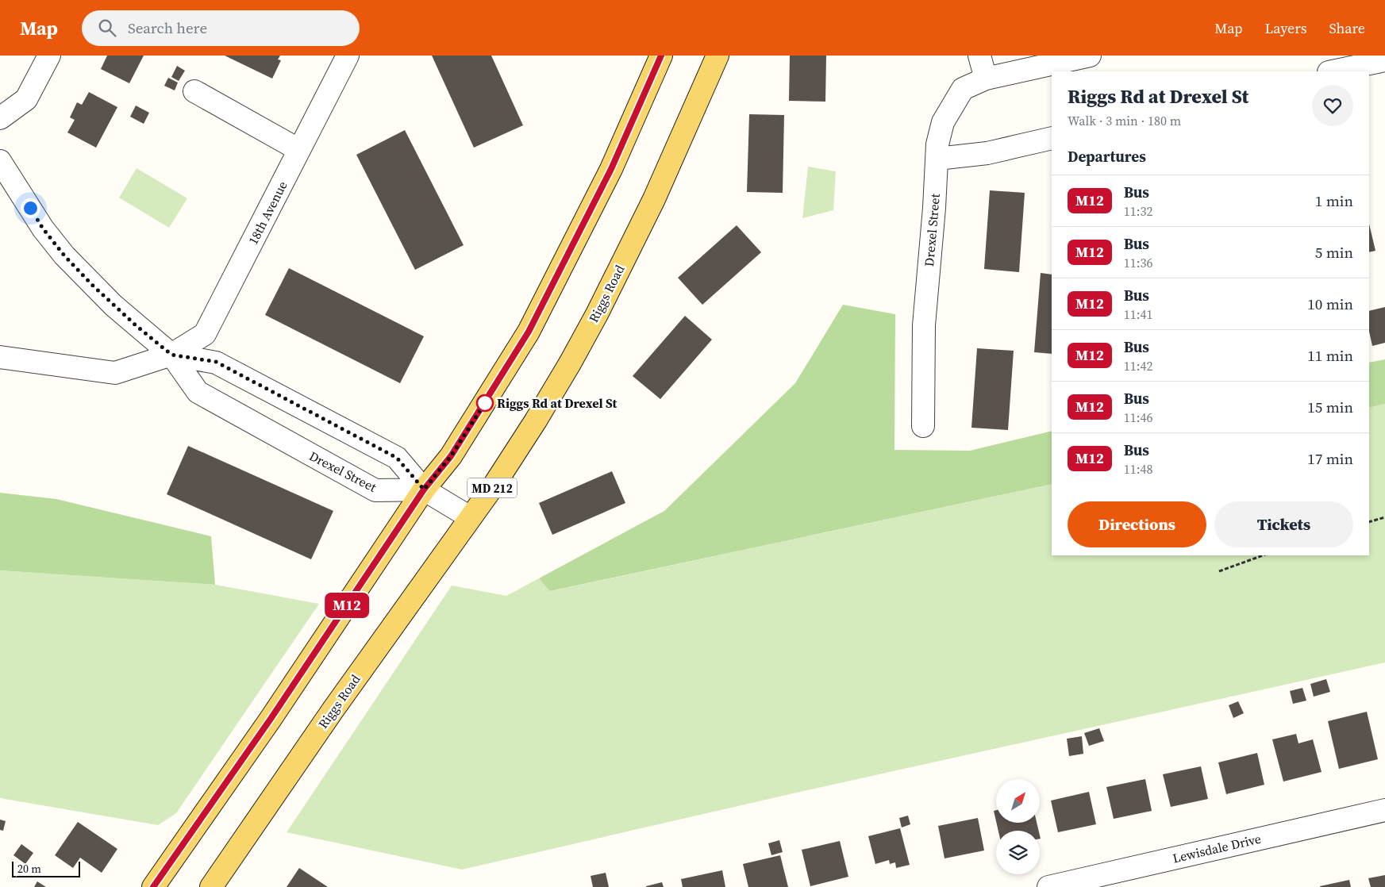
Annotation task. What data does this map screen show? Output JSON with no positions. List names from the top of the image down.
{
  "streets": {
    "main road": ["Riggs Road", "MD 212"],
    "street": ["18th Avenue", "Drexel Street", "Lewisdale Drive"]
  },
  "crossings": [
    ["18th Avenue", "Drexel Street"]
  ],
  "places": ["Riggs Rd at Drexel St"],
  "lines": ["bus line M12"],
  "scale_bar": "20 m",
  "north": "top right",
  "page": {
    "header": "Map",
    "search": "Search here",
    "nav": ["Map", "Layers", "Share"],
    "on_map": "M12",
    "heading": [
      ["Riggs Rd at Drexel St", "Walk · 3 min · 180 m"],
      "Departures"
    ],
    "list": [
      {
        "mark": "M12",
        "name": "Bus",
        "note": "11:32",
        "value": "1 min"
      },
      {
        "mark": "M12",
        "name": "Bus",
        "note": "11:36",
        "value": "5 min"
      },
      {
        "mark": "M12",
        "name": "Bus",
        "note": "11:41",
        "value": "10 min"
      },
      {
        "mark": "M12",
        "name": "Bus",
        "note": "11:42",
        "value": "11 min"
      },
      {
        "mark": "M12",
        "name": "Bus",
        "note": "11:46",
        "value": "15 min"
      },
      {
        "mark": "M12",
        "name": "Bus",
        "note": "11:48",
        "value": "17 min"
      }
    ],
    "buttons": ["Directions", "Tickets"],
    "scale": "20 m"
  }
}
